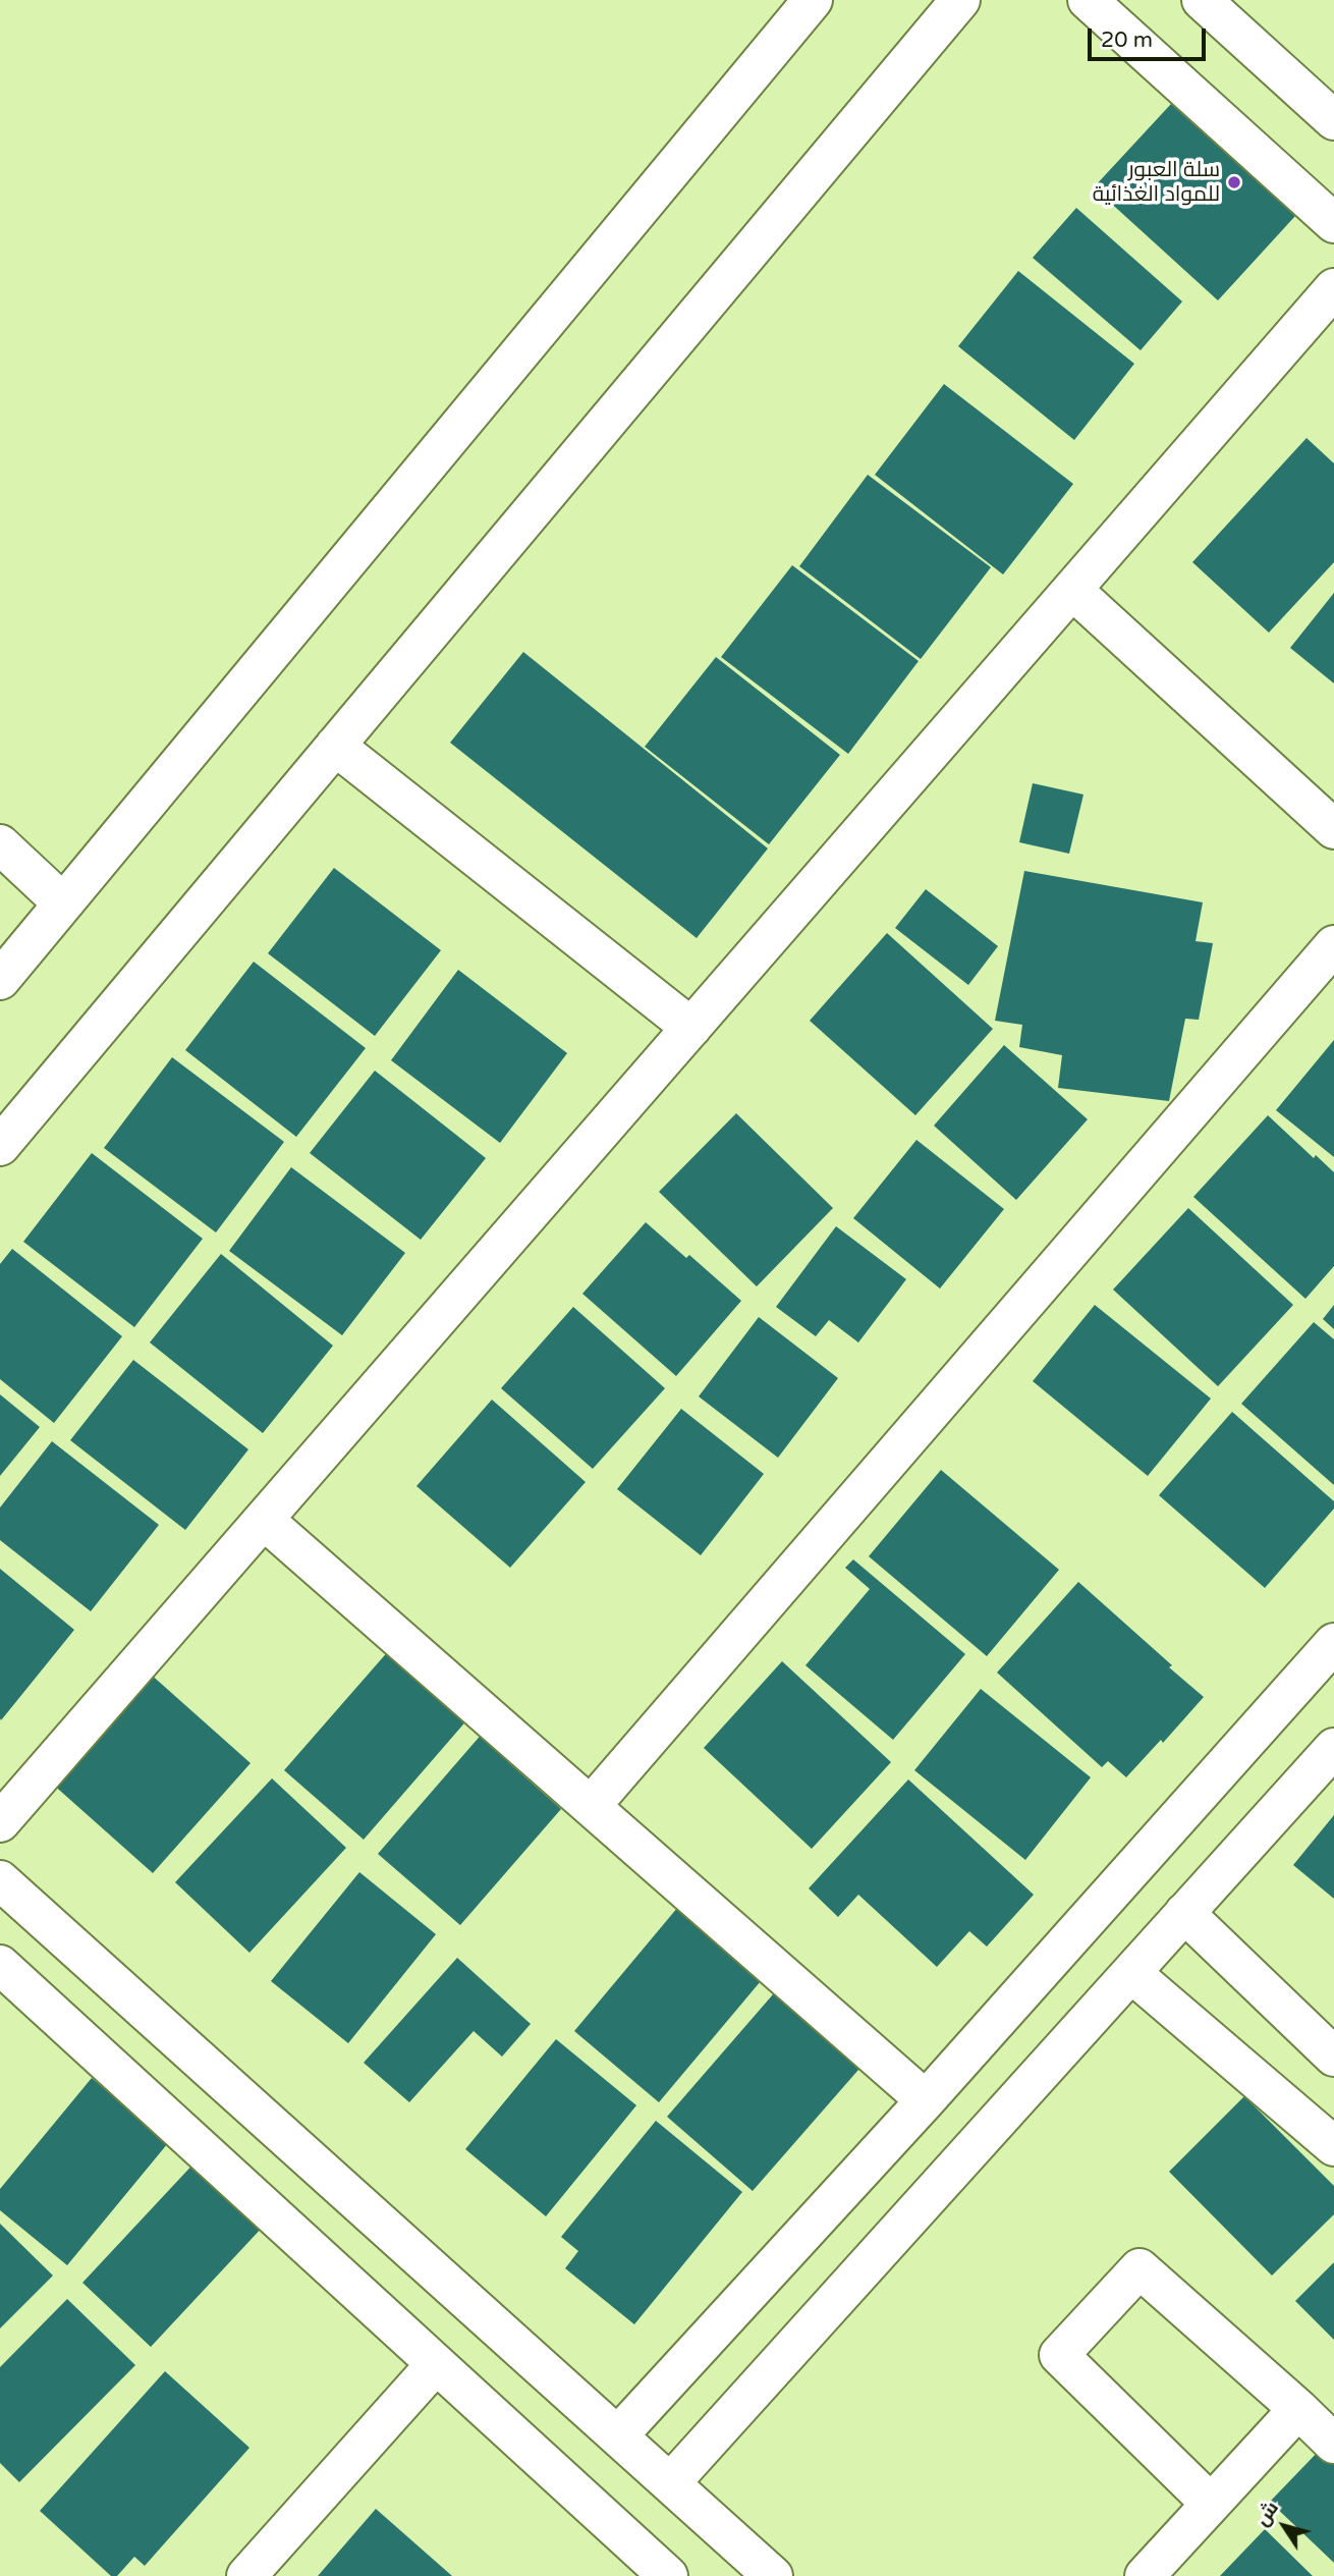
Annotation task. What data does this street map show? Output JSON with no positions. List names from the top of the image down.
{
  "places": ["سلة العبور للمواد الغذائية"],
  "scale_bar": "20 m",
  "north": "top left"
}
